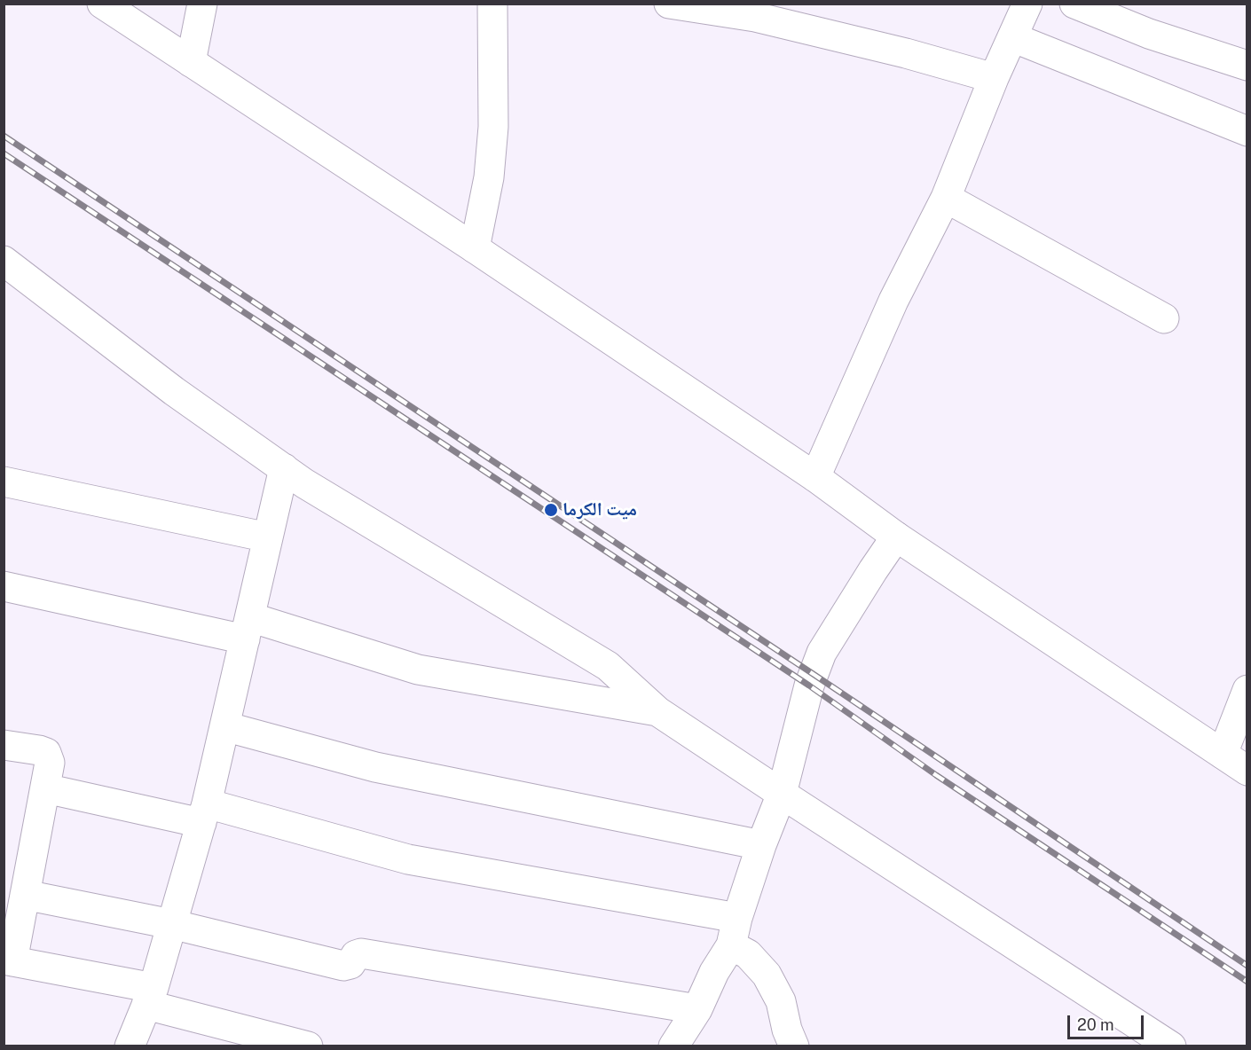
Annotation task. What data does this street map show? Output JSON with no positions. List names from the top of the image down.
{
  "places": ["ميت الكرما"],
  "scale_bar": "20 m"
}
